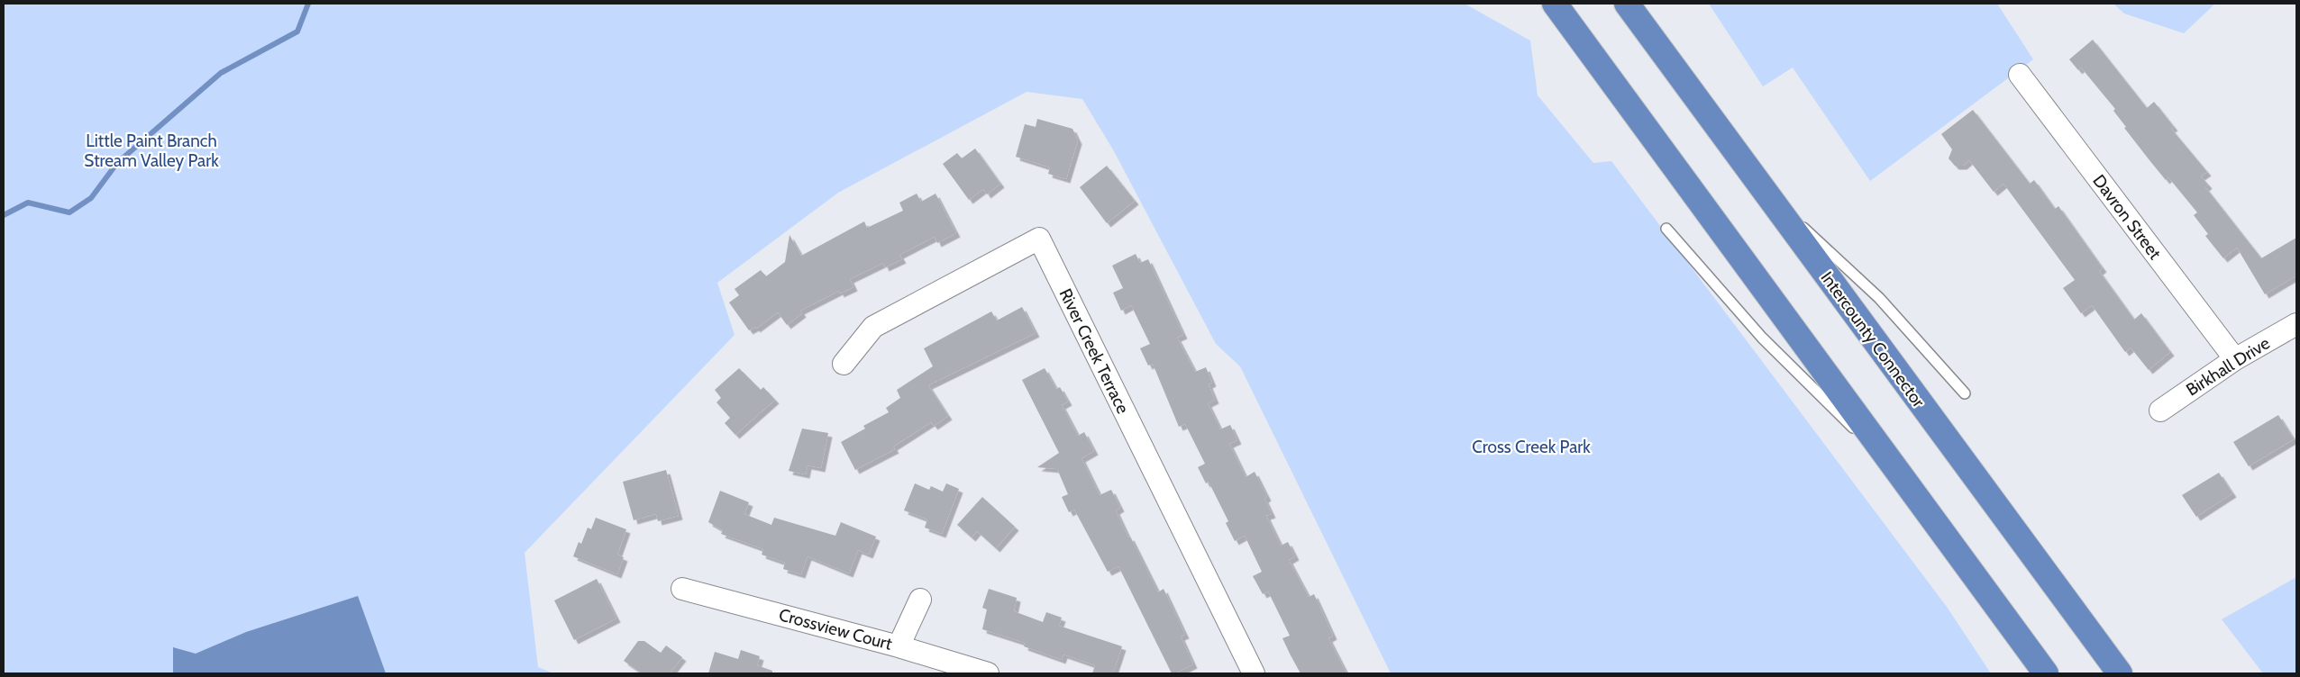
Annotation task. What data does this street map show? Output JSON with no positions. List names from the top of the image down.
{
  "streets": {
    "highway": ["Intercounty Connector"],
    "street": [
      "Davron Street",
      "River Creek Terrace",
      "Birkhall Drive",
      "Crossview Court"
    ]
  },
  "crossings": [
    ["Davron Street", "Birkhall Drive"]
  ],
  "parks": ["Little Paint Branch Stream Valley Park", "Cross Creek Park"]
}
